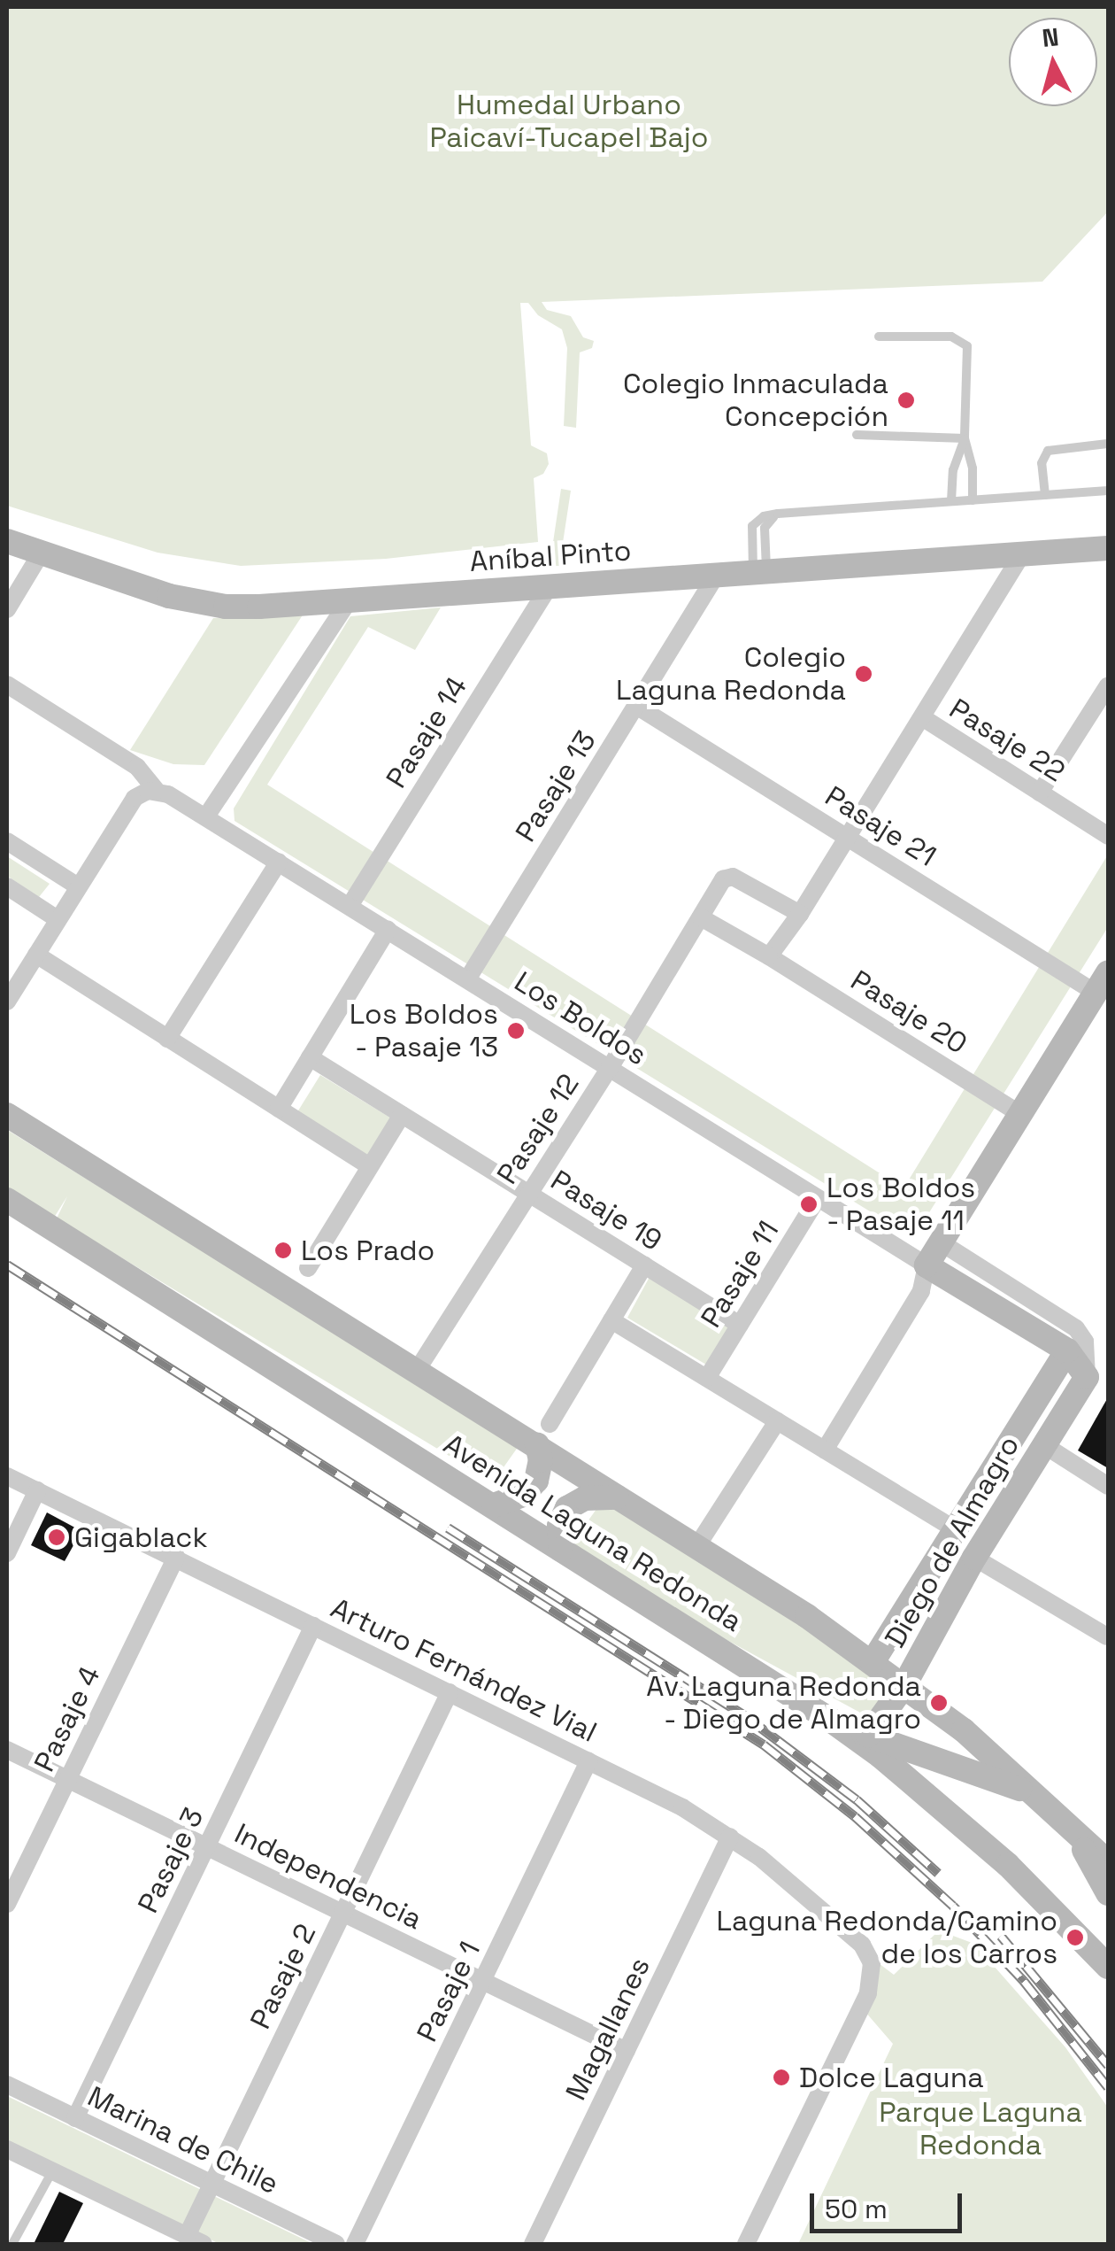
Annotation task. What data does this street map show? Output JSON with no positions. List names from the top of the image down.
{
  "streets": {
    "main road": ["Aníbal Pinto", "Avenida Laguna Redonda", "Diego de Almagro"],
    "street": [
      "Pasaje 14",
      "Pasaje 22",
      "Pasaje 13",
      "Pasaje 21",
      "Pasaje 20",
      "Los Boldos",
      "Pasaje 12",
      "Pasaje 19",
      "Pasaje 11",
      "Arturo Fernández Vial",
      "Pasaje 4",
      "Pasaje 3",
      "Independencia",
      "Pasaje 2",
      "Pasaje 1",
      "Magallanes",
      "Marina de Chile"
    ]
  },
  "crossings": [
    ["Aníbal Pinto", "Pasaje 14"],
    ["Aníbal Pinto", "Pasaje 13"],
    ["Pasaje 14", "Los Boldos"],
    ["Pasaje 13", "Pasaje 21"],
    ["Pasaje 13", "Los Boldos"],
    ["Los Boldos", "Pasaje 12"],
    ["Los Boldos", "Pasaje 11"],
    ["Pasaje 12", "Pasaje 19"],
    ["Pasaje 12", "Avenida Laguna Redonda"],
    ["Pasaje 19", "Pasaje 11"],
    ["Avenida Laguna Redonda", "Diego de Almagro"],
    ["Arturo Fernández Vial", "Pasaje 4"],
    ["Arturo Fernández Vial", "Pasaje 3"],
    ["Arturo Fernández Vial", "Pasaje 2"],
    ["Arturo Fernández Vial", "Pasaje 1"],
    ["Arturo Fernández Vial", "Magallanes"],
    ["Pasaje 4", "Independencia"],
    ["Pasaje 3", "Independencia"],
    ["Pasaje 3", "Marina de Chile"],
    ["Independencia", "Pasaje 2"],
    ["Independencia", "Pasaje 1"],
    ["Independencia", "Magallanes"],
    ["Pasaje 2", "Marina de Chile"]
  ],
  "parks": ["Humedal Urbano Paicaví-Tucapel Bajo", "Parque Laguna Redonda"],
  "places": [
    "Colegio Inmaculada Concepción",
    "Colegio Laguna Redonda",
    "Los Boldos - Pasaje 13",
    "Los Boldos - Pasaje 11",
    "Los Prado",
    "Gigablack",
    "Av. Laguna Redonda - Diego de Almagro",
    "Laguna Redonda/Camino de los Carros",
    "Dolce Laguna"
  ],
  "scale_bar": "50 m",
  "north": "top"
}
